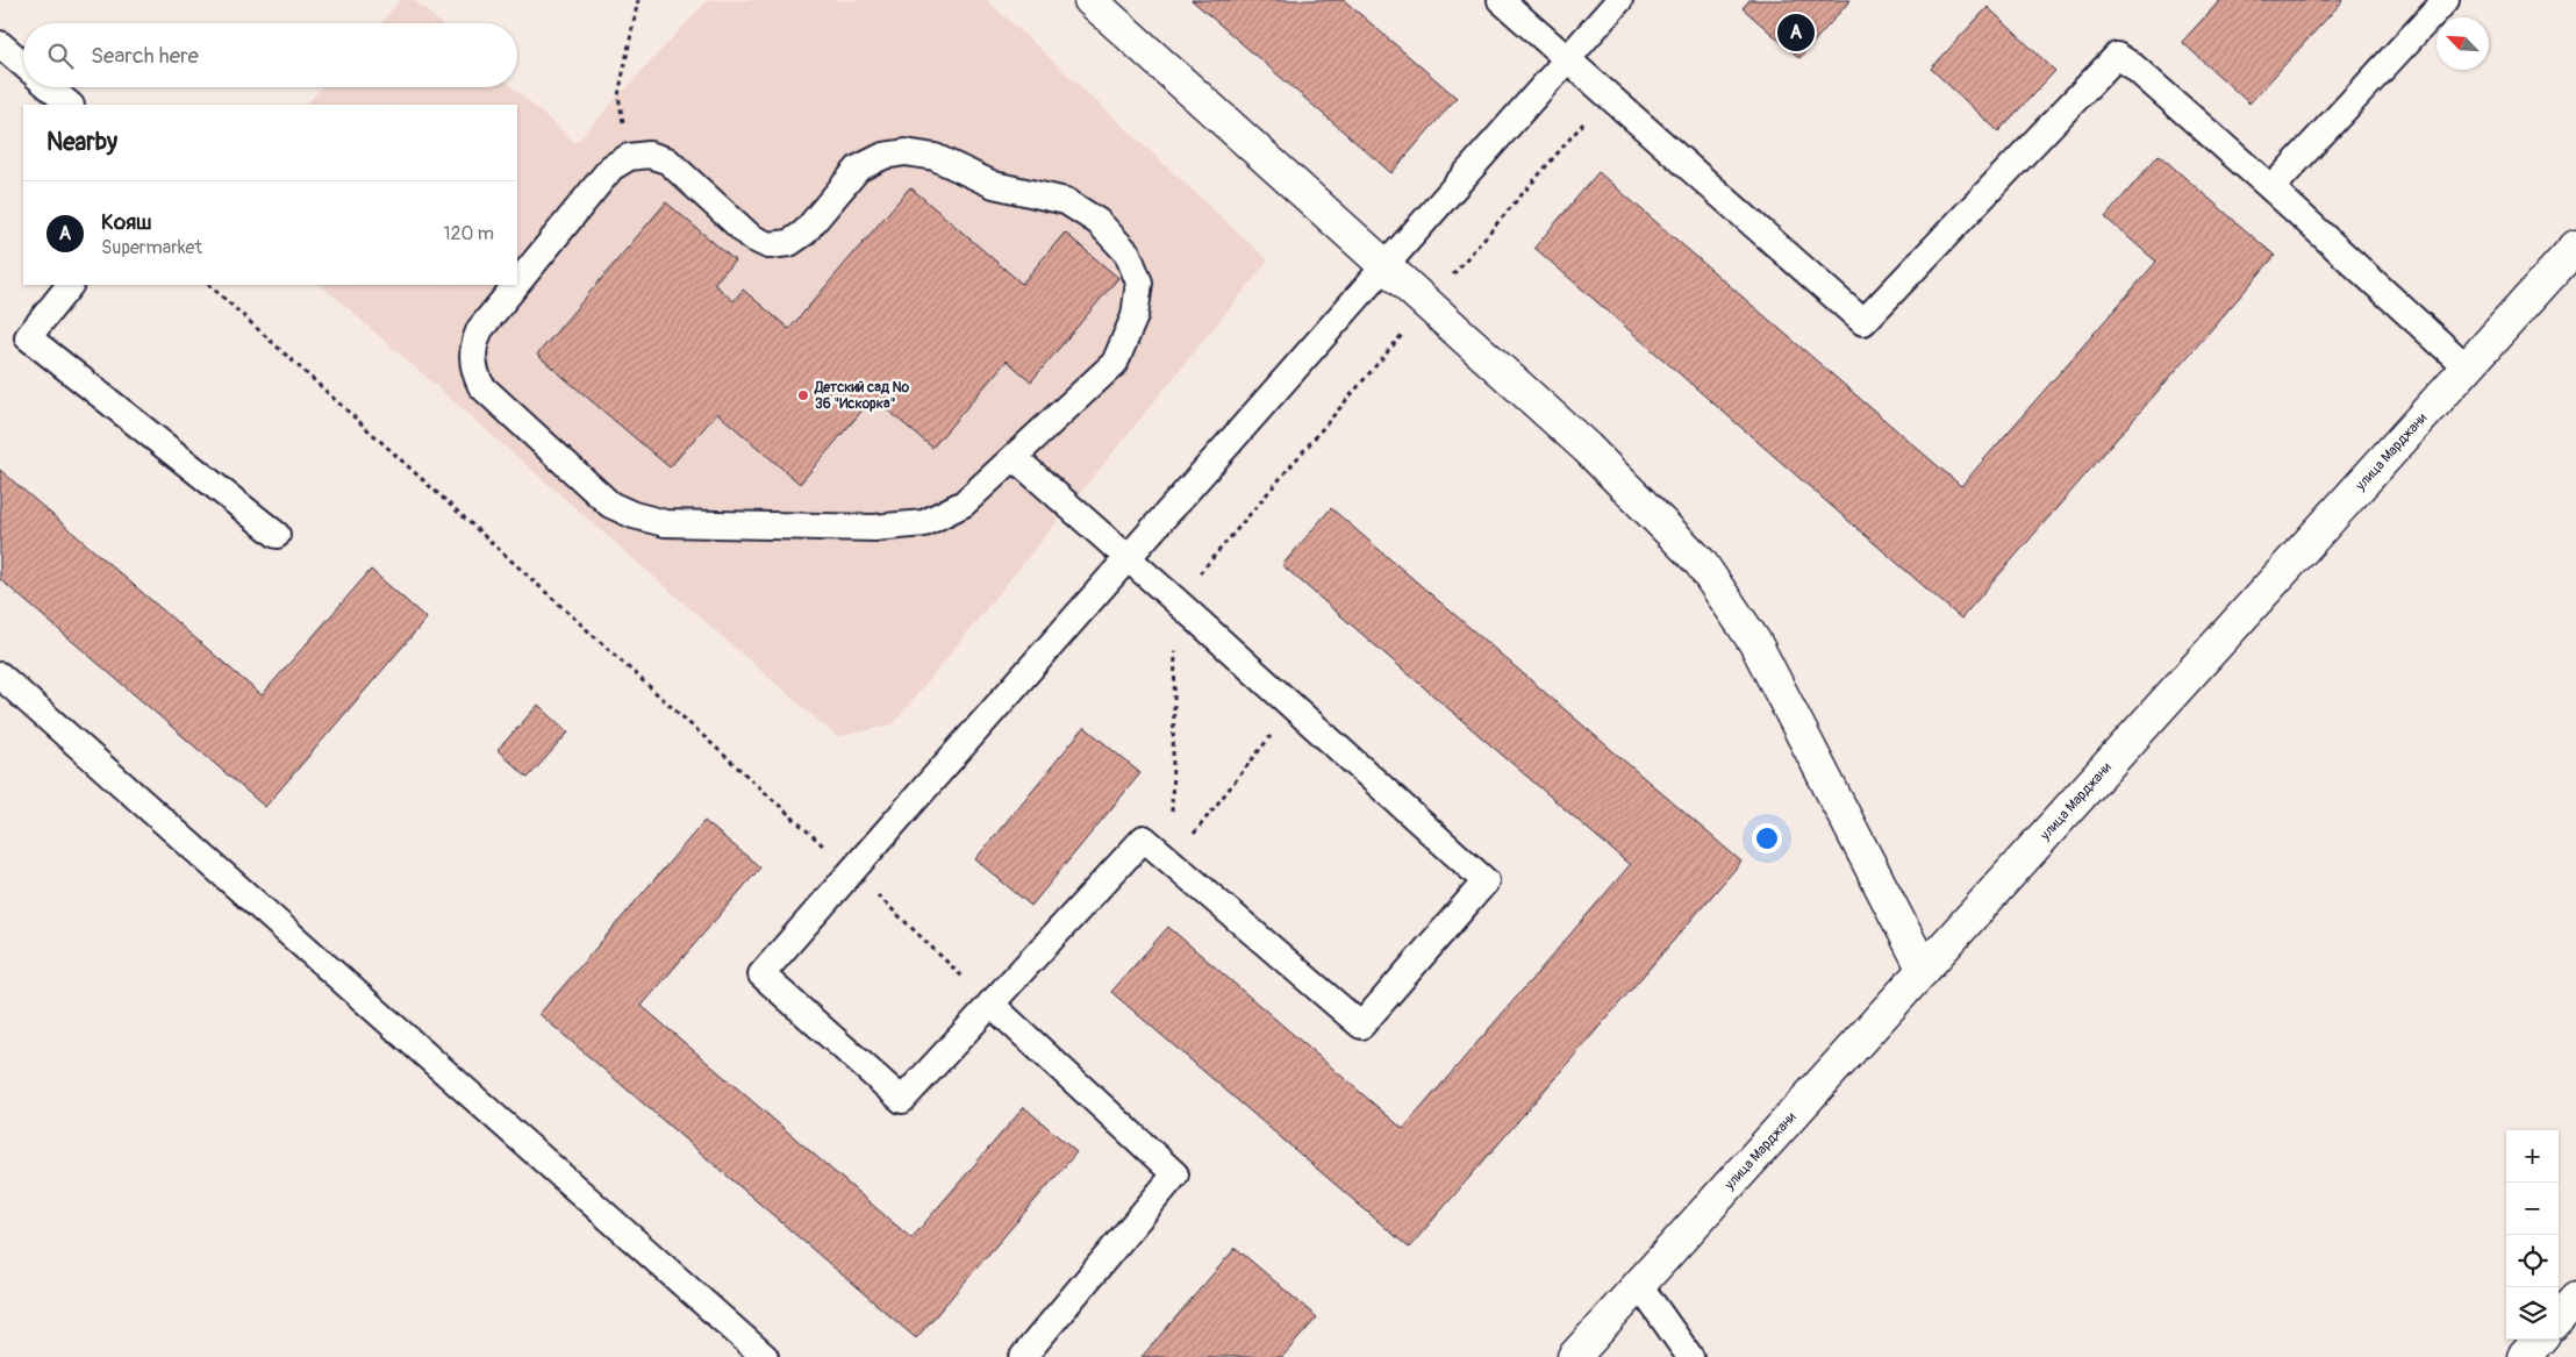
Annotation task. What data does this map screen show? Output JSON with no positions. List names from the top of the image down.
{
  "streets": {
    "street": ["улица Марджани"]
  },
  "places": ["Детский сад № 36 \"Искорка\""],
  "north": "top left",
  "page": {
    "pins": "A",
    "search": "Search here",
    "heading": "Nearby",
    "list": [
      {
        "mark": "A",
        "name": "Кояш",
        "note": "Supermarket",
        "value": "120 m"
      }
    ],
    "map_buttons": ["+", "−"]
  }
}
